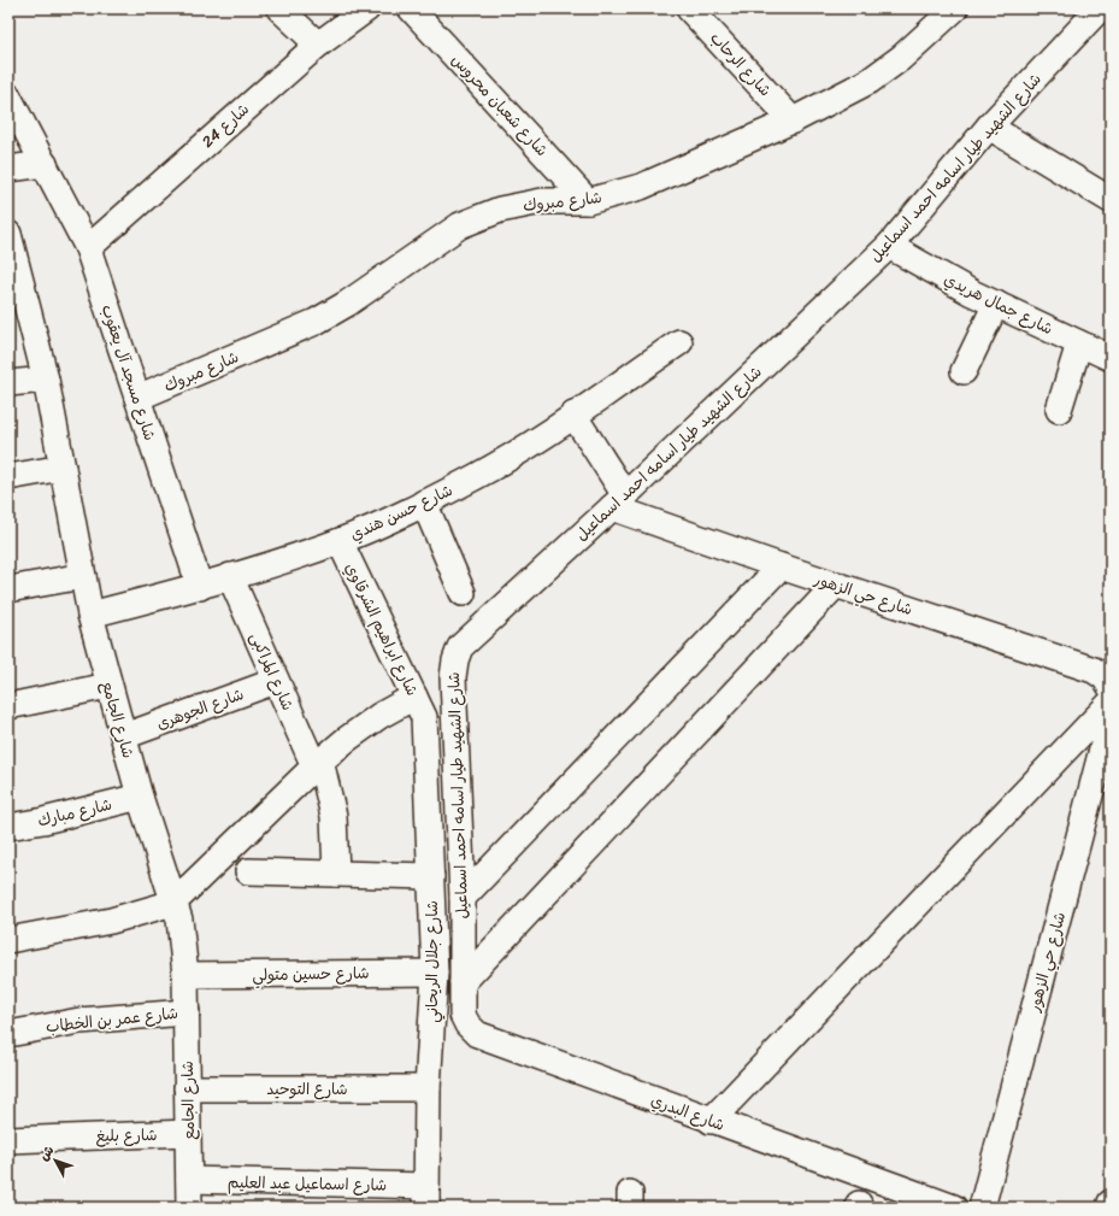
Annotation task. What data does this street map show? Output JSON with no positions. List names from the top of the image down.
{
  "streets": {
    "street": [
      "شارع الرحاب",
      "شارع شعبان محروس",
      "شارع 24",
      "شارع الشهيد طيار اسامه احمد اسماعيل",
      "شارع مبروك",
      "شارع جمال هريدي",
      "شارع مسجد آل يعقوب",
      "شارع حسن هندي",
      "شارع حي الزهور",
      "شارع ابراهيم الشرقاوي",
      "شارع المراكبى",
      "شارع الجوهرى",
      "شارع الجامع",
      "شارع مبارك",
      "شارع جلال الريحاني",
      "شارع حسين متولي",
      "شارع عمر بن الخطاب",
      "شارع التوحيد",
      "شارع البدري",
      "شارع بليغ",
      "شارع اسماعيل عبد العليم"
    ]
  },
  "crossings": [
    ["شارع الرحاب", "شارع مبروك"],
    ["شارع شعبان محروس", "شارع مبروك"],
    ["شارع 24", "شارع مسجد آل يعقوب"],
    ["شارع الشهيد طيار اسامه احمد اسماعيل", "شارع جمال هريدي"],
    ["شارع الشهيد طيار اسامه احمد اسماعيل", "شارع حي الزهور"],
    ["شارع الشهيد طيار اسامه احمد اسماعيل", "شارع البدري"],
    ["شارع مبروك", "شارع مسجد آل يعقوب"],
    ["شارع مسجد آل يعقوب", "شارع حسن هندي"],
    ["شارع حسن هندي", "شارع ابراهيم الشرقاوي"],
    ["شارع حسن هندي", "شارع المراكبى"],
    ["شارع حسن هندي", "شارع الجامع"],
    ["شارع ابراهيم الشرقاوي", "شارع جلال الريحاني"],
    ["شارع المراكبى", "شارع الجوهرى"],
    ["شارع الجوهرى", "شارع الجامع"],
    ["شارع الجامع", "شارع مبارك"],
    ["شارع الجامع", "شارع حسين متولي"],
    ["شارع الجامع", "شارع عمر بن الخطاب"],
    ["شارع الجامع", "شارع التوحيد"],
    ["شارع الجامع", "شارع بليغ"],
    ["شارع الجامع", "شارع اسماعيل عبد العليم"],
    ["شارع جلال الريحاني", "شارع حسين متولي"],
    ["شارع جلال الريحاني", "شارع التوحيد"],
    ["شارع جلال الريحاني", "شارع اسماعيل عبد العليم"]
  ],
  "north": "top left"
}
